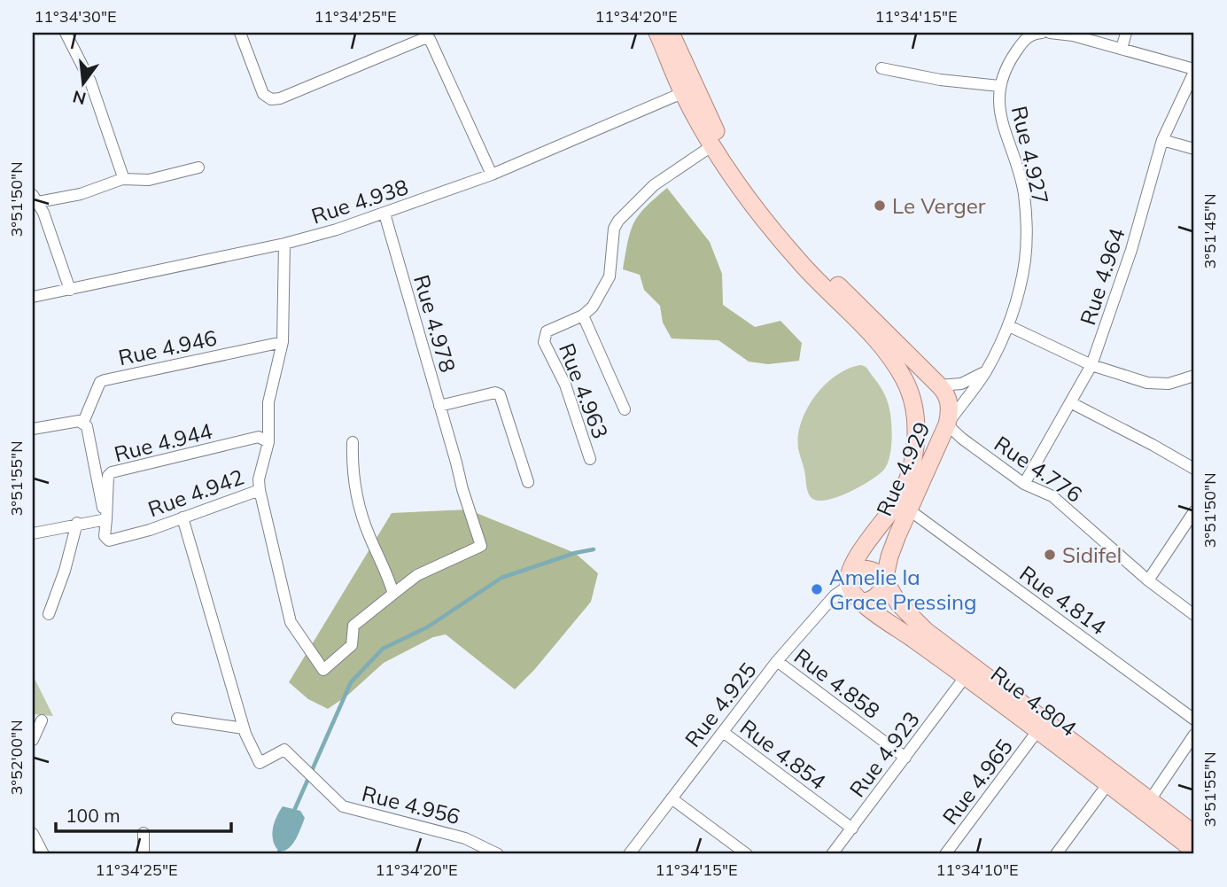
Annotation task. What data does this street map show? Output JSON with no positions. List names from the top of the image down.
{
  "streets": {
    "main road": ["Rue 4.929", "Rue 4.804"],
    "street": [
      "Rue 4.927",
      "Rue 4.938",
      "Rue 4.964",
      "Rue 4.978",
      "Rue 4.946",
      "Rue 4.963",
      "Rue 4.944",
      "Rue 4.776",
      "Rue 4.942",
      "Rue 4.814",
      "Rue 4.858",
      "Rue 4.925",
      "Rue 4.854",
      "Rue 4.923",
      "Rue 4.965",
      "Rue 4.956"
    ]
  },
  "crossings": [
    ["Rue 4.927", "Rue 4.929"],
    ["Rue 4.927", "Rue 4.776"],
    ["Rue 4.938", "Rue 4.978"],
    ["Rue 4.938", "Rue 4.929"],
    ["Rue 4.938", "Rue 4.942"],
    ["Rue 4.964", "Rue 4.776"],
    ["Rue 4.946", "Rue 4.942"],
    ["Rue 4.944", "Rue 4.942"],
    ["Rue 4.929", "Rue 4.776"],
    ["Rue 4.929", "Rue 4.814"],
    ["Rue 4.929", "Rue 4.804"],
    ["Rue 4.929", "Rue 4.925"],
    ["Rue 4.942", "Rue 4.956"],
    ["Rue 4.858", "Rue 4.925"],
    ["Rue 4.858", "Rue 4.923"],
    ["Rue 4.804", "Rue 4.925"],
    ["Rue 4.804", "Rue 4.923"],
    ["Rue 4.804", "Rue 4.965"],
    ["Rue 4.925", "Rue 4.854"],
    ["Rue 4.854", "Rue 4.923"]
  ],
  "places": ["Le Verger", "Sidifel", "Amelie la Grace Pressing"],
  "scale_bar": "100 m",
  "north": "bottom",
  "coordinates": [
    "11°34'30\"E",
    "11°34'25\"E",
    "11°34'20\"E",
    "11°34'15\"E",
    "3°51'50\"N",
    "3°51'45\"N",
    "3°51'55\"N",
    "3°52'00\"N",
    "11°34'10\"E"
  ]
}
